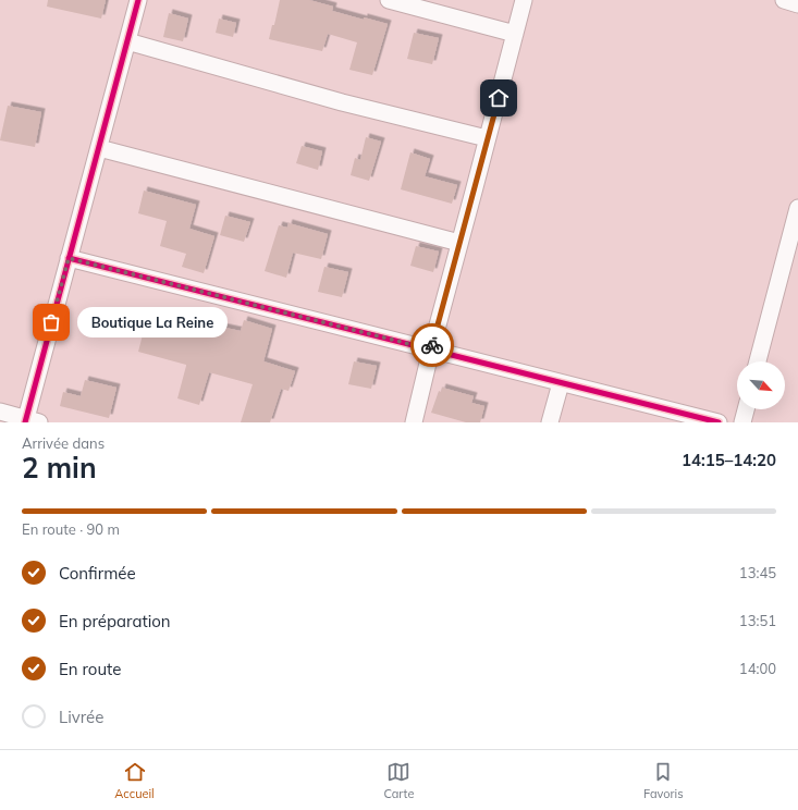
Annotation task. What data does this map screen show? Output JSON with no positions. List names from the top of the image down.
{
  "places": ["Boutique La Reine"],
  "north": "bottom right",
  "page": {
    "bubble": "Boutique La Reine",
    "heading": ["2 min", "Arrivée dans", "14:15–14:20"],
    "bar": "En route · 90 m",
    "list": [
      ["Confirmée", "13:45"],
      ["En préparation", "13:51"],
      ["En route", "14:00"],
      "Livrée"
    ],
    "tabs": ["Accueil", "Carte", "Favoris"]
  }
}
